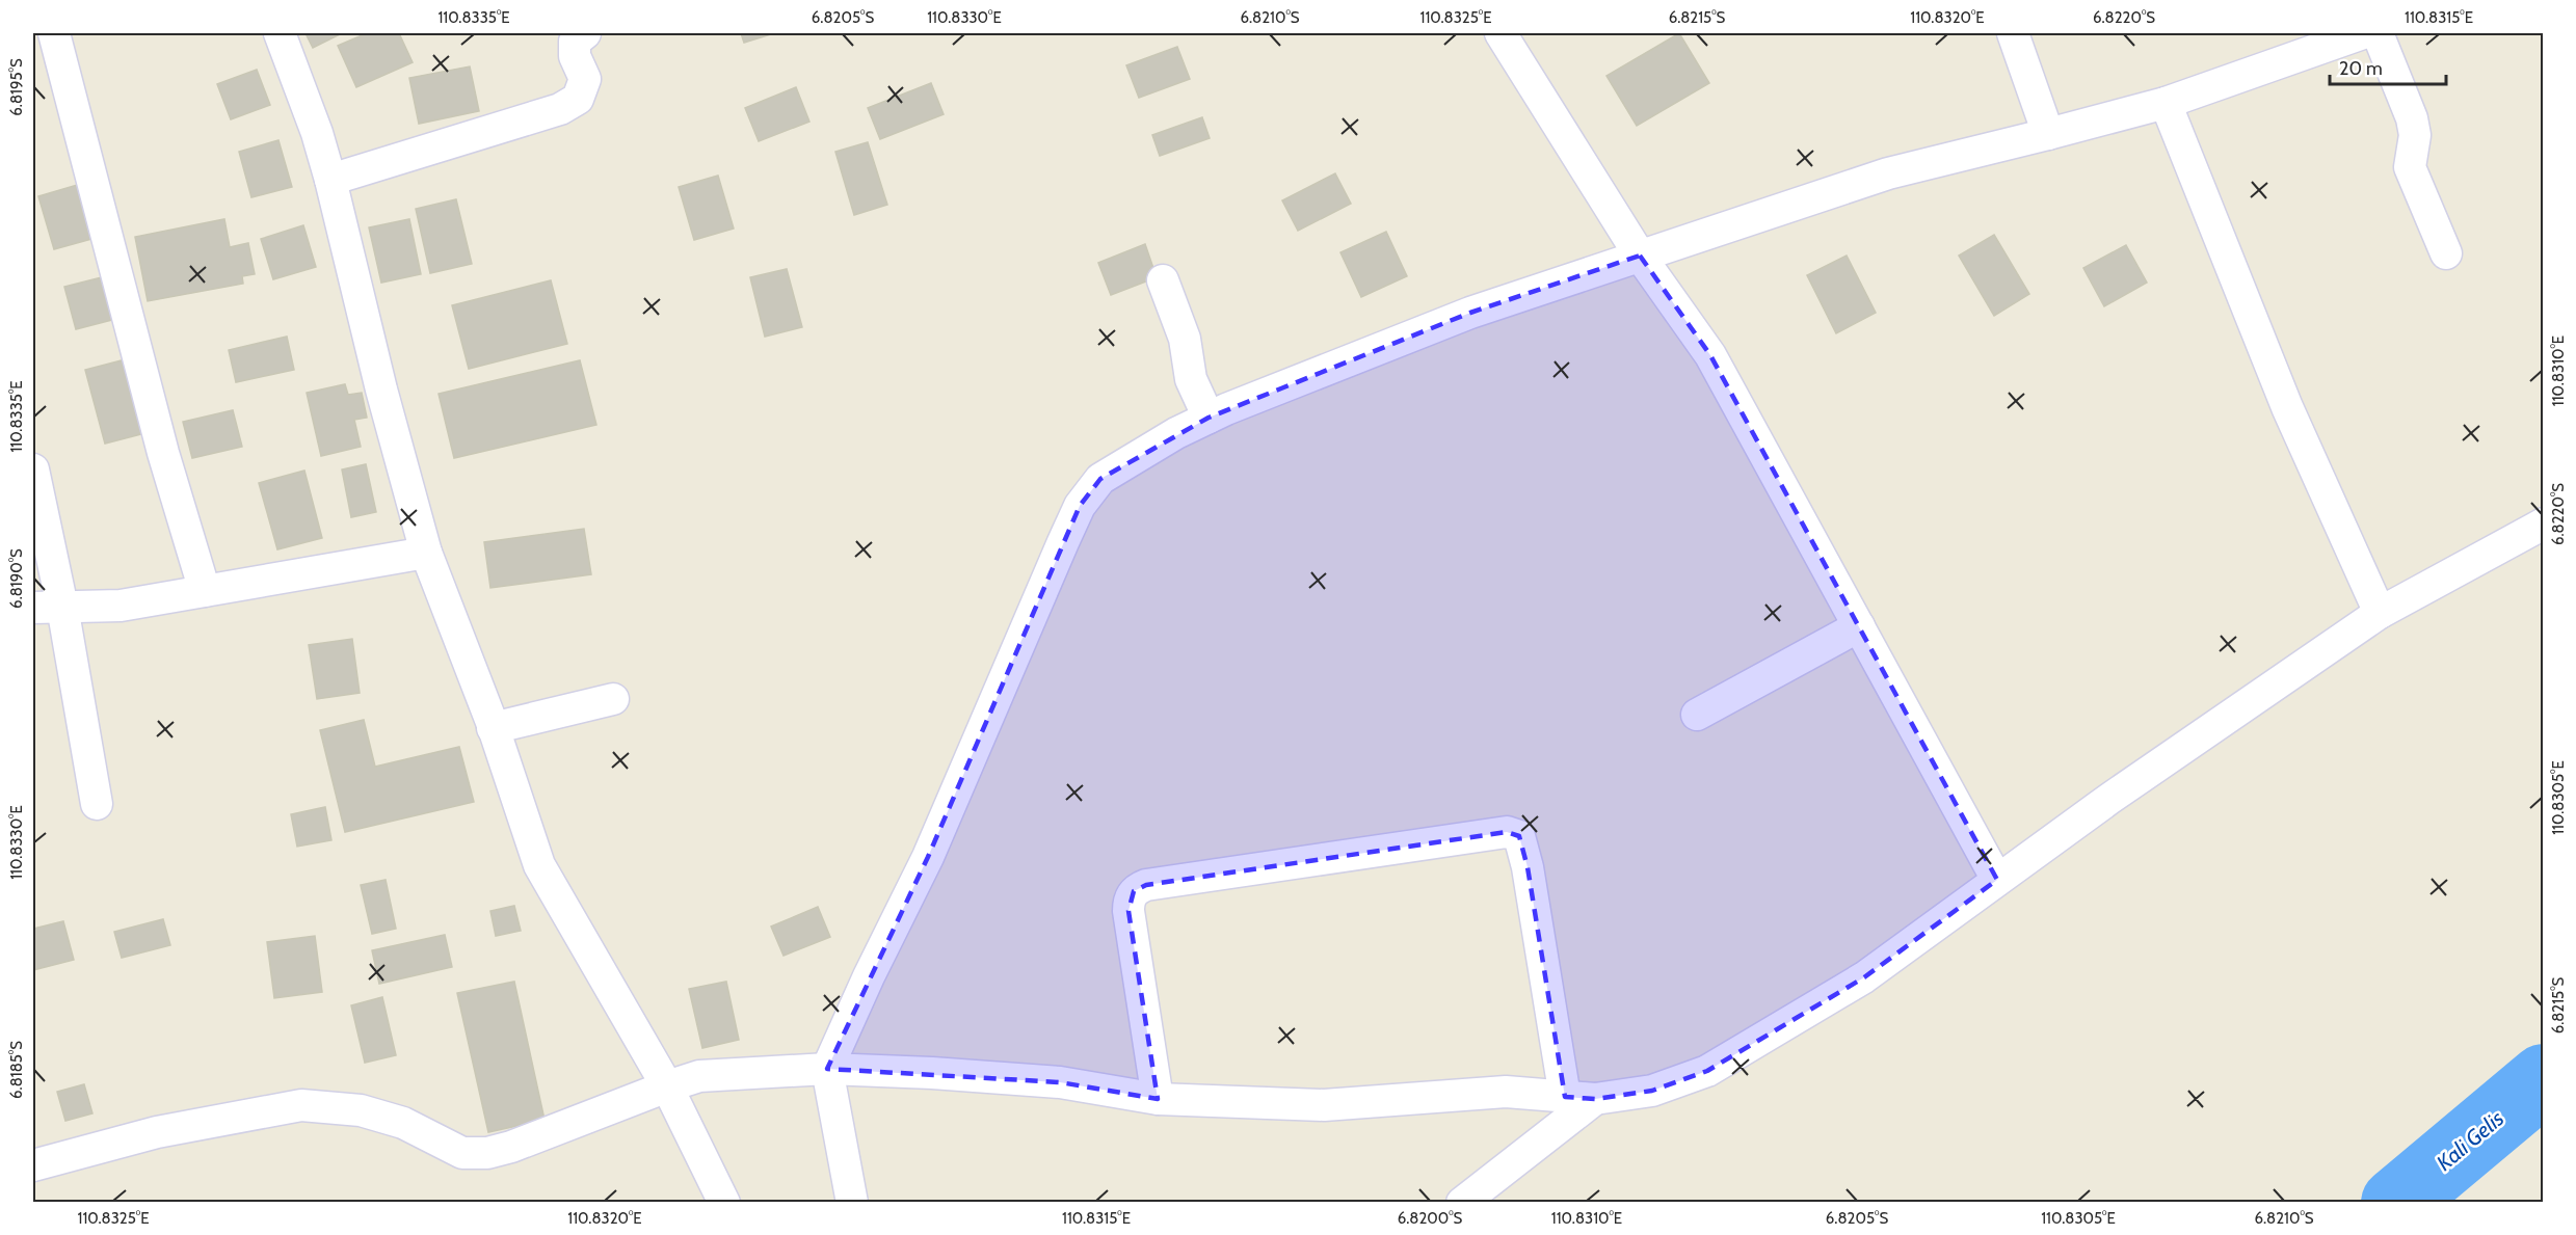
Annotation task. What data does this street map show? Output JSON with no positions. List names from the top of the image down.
{
  "water": ["Kali Gelis"],
  "scale_bar": "20 m",
  "coordinates": [
    "110.8335°E",
    "6.8205°S",
    "110.8330°E",
    "6.8210°S",
    "110.8325°E",
    "6.8215°S",
    "110.8320°E",
    "6.8220°S",
    "110.8315°E",
    "6.8195°S",
    "110.8310°E",
    "6.8190°S",
    "110.8305°E",
    "6.8185°S",
    "6.8200°S"
  ]
}
